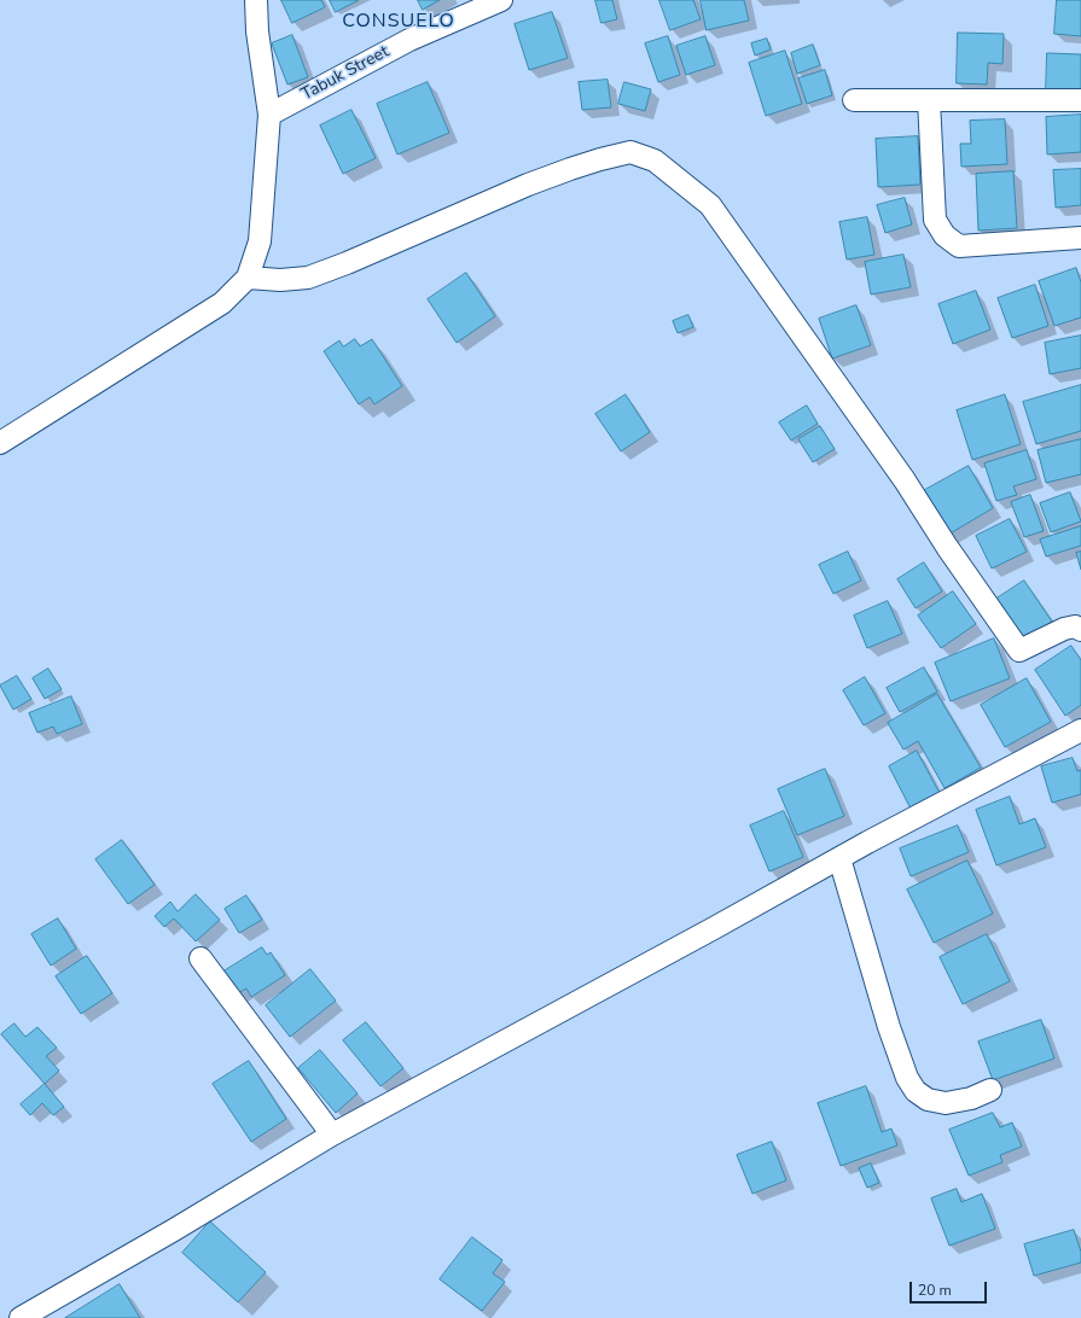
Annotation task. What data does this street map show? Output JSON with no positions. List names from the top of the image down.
{
  "streets": {
    "street": ["Tabuk Street"]
  },
  "districts": ["CONSUELO"],
  "scale_bar": "20 m"
}
